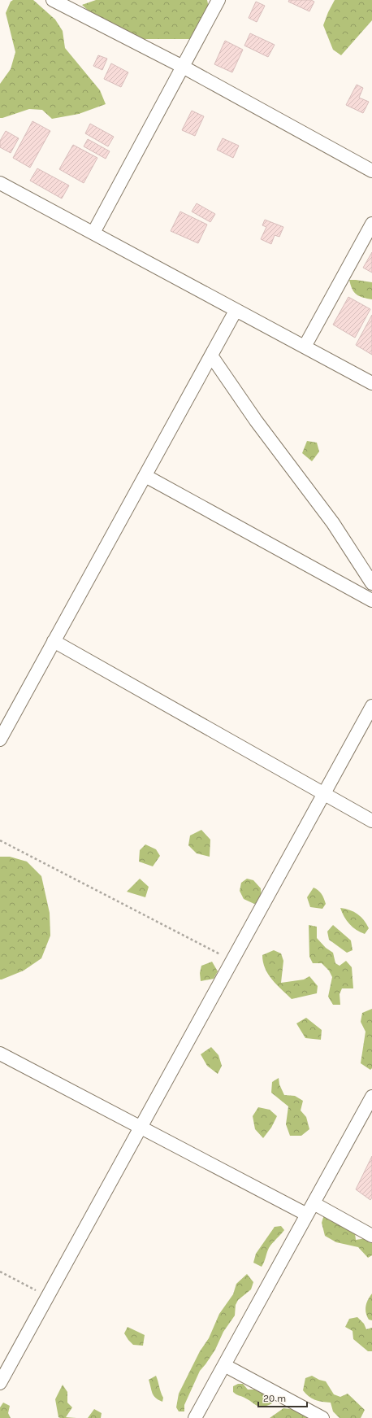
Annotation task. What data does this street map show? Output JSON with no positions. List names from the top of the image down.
{
  "scale_bar": "20 m"
}
